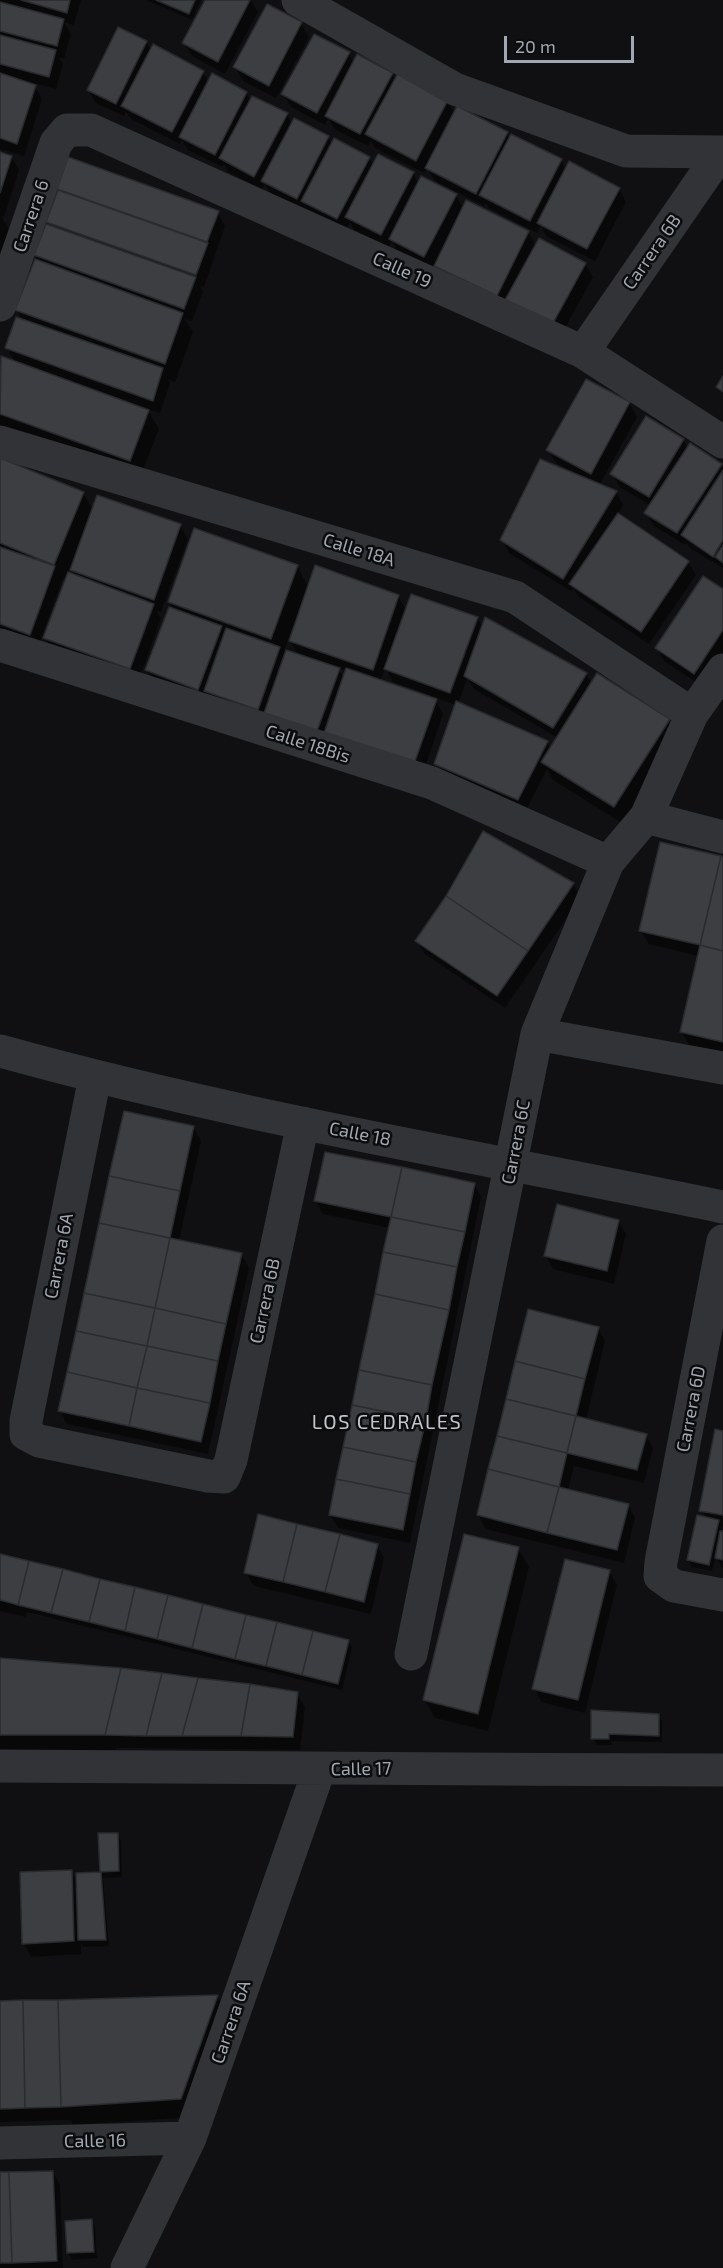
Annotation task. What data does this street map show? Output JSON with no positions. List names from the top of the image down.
{
  "streets": {
    "street": [
      "Carrera 6",
      "Carrera 6B",
      "Calle 19",
      "Calle 18A",
      "Calle 18Bis",
      "Calle 18",
      "Carrera 6C",
      "Carrera 6A",
      "Carrera 6D",
      "Calle 17",
      "Calle 16"
    ]
  },
  "crossings": [
    ["Carrera 6", "Calle 19"],
    ["Carrera 6B", "Calle 19"],
    ["Carrera 6B", "Calle 18"],
    ["Carrera 6B", "Carrera 6A"],
    ["Calle 18A", "Carrera 6C"],
    ["Calle 18Bis", "Carrera 6C"],
    ["Calle 18", "Carrera 6C"],
    ["Calle 18", "Carrera 6A"],
    ["Carrera 6A", "Calle 17"],
    ["Carrera 6A", "Calle 16"]
  ],
  "districts": ["LOS CEDRALES"],
  "scale_bar": "20 m"
}
